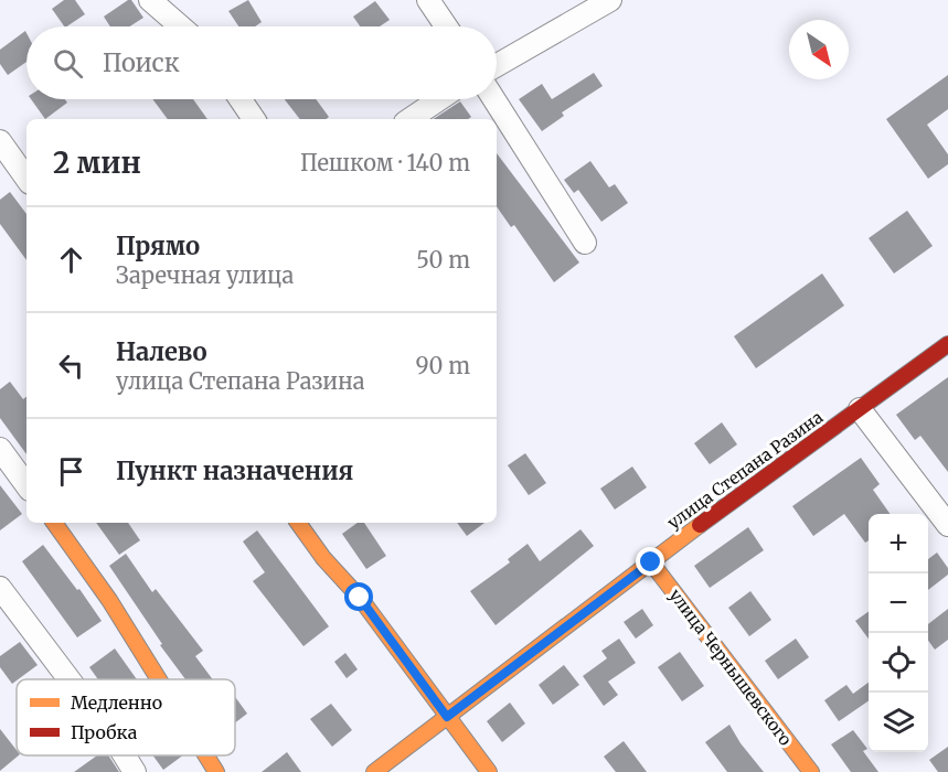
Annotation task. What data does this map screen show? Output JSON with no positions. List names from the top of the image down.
{
  "streets": {
    "street": ["улица Степана Разина", "улица Чернышевского"]
  },
  "crossings": [
    ["улица Степана Разина", "улица Чернышевского"]
  ],
  "legend": ["Медленно", "Пробка"],
  "north": "bottom right",
  "page": {
    "search": "Поиск",
    "heading": ["2 мин", "Пешком · 140 m"],
    "list": [
      ["Прямо", "Заречная улица", "50 m"],
      ["Налево", "улица Степана Разина", "90 m"],
      "Пункт назначения"
    ],
    "map_buttons": ["+", "−"]
  }
}
